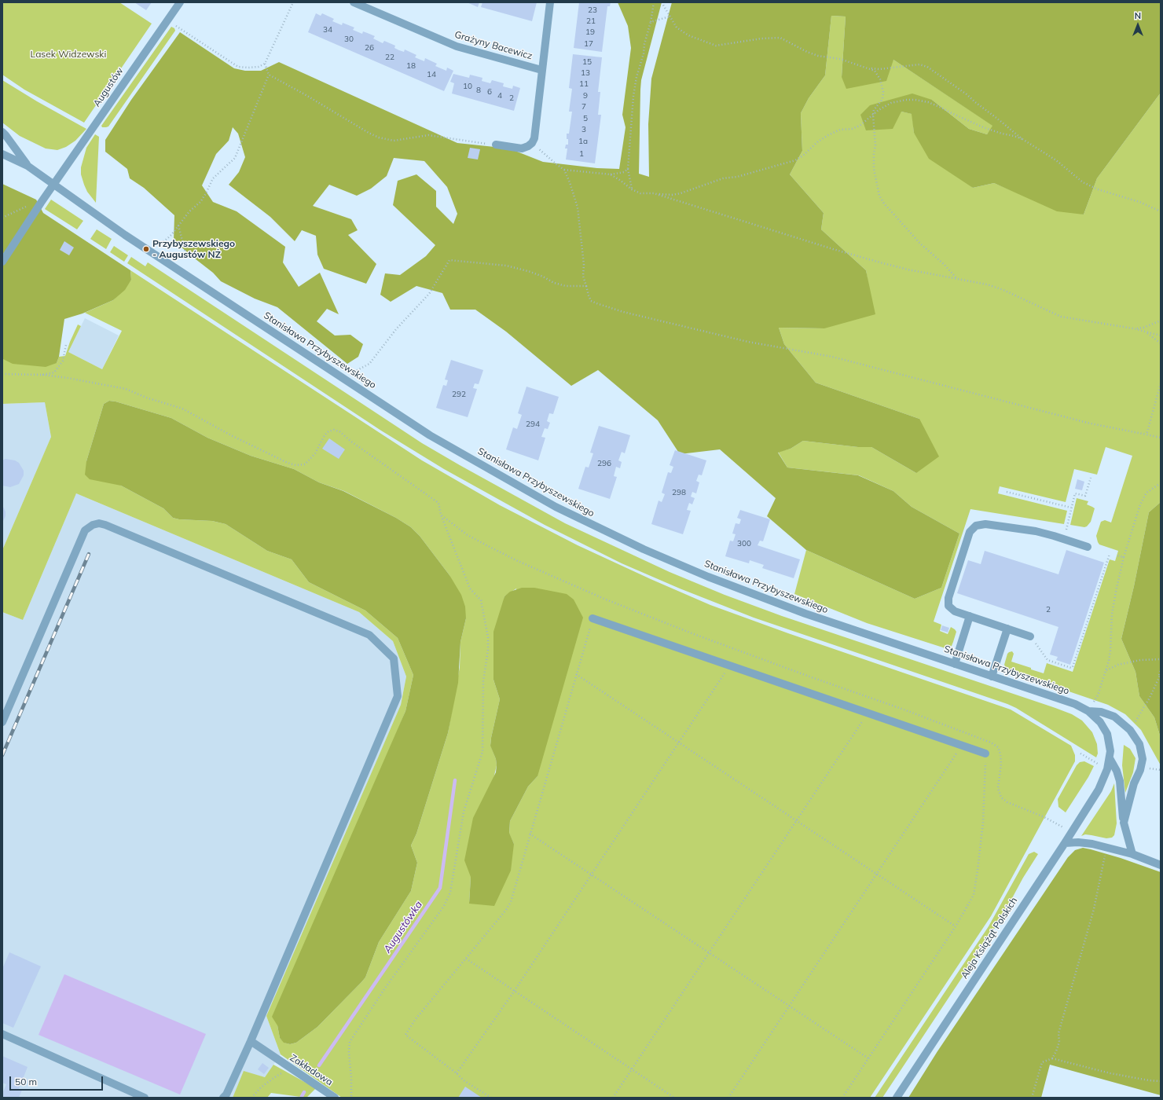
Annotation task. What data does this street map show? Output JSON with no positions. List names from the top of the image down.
{
  "streets": {
    "street": [
      "Grażyny Bacewicz",
      "Augustów",
      "Stanisława Przybyszewskiego",
      "Aleja Książąt Polskich",
      "Zakładowa"
    ]
  },
  "crossings": [
    ["Augustów", "Stanisława Przybyszewskiego"],
    ["Stanisława Przybyszewskiego", "Aleja Książąt Polskich"]
  ],
  "water": ["Augustówka"],
  "parks": ["Lasek Widzewski"],
  "places": ["Przybyszewskiego - Augustów NŻ"],
  "house_numbers": [
    "23",
    "21",
    "34",
    "19",
    "30",
    "17",
    "26",
    "22",
    "15",
    "18",
    "13",
    "14",
    "11",
    "10",
    "8",
    "6",
    "4",
    "9",
    "2",
    "7",
    "5",
    "3",
    "1a",
    "1",
    "292",
    "294",
    "296",
    "298",
    "300",
    "2"
  ],
  "scale_bar": "50 m",
  "north": "top"
}
